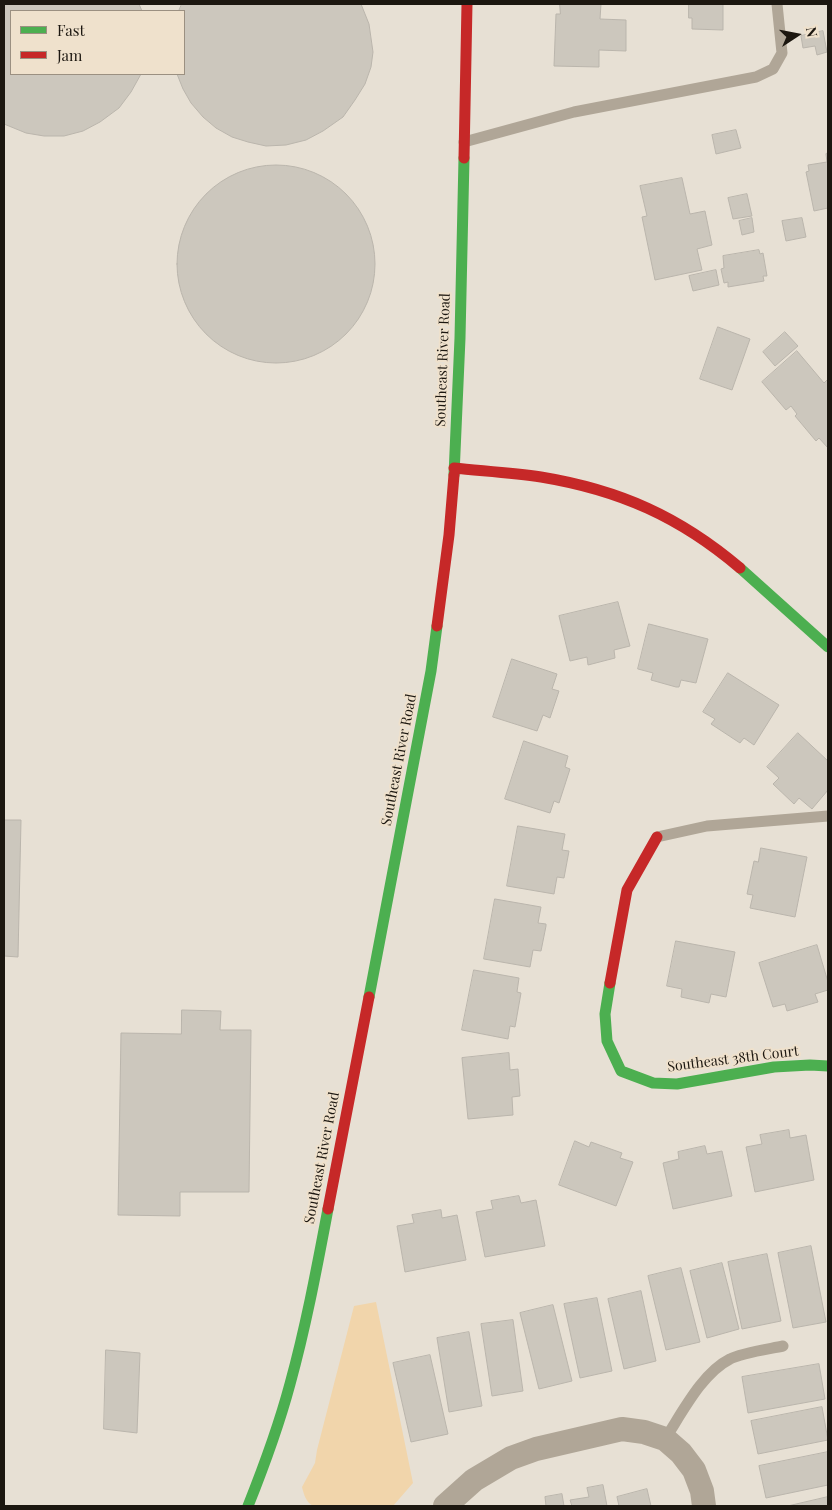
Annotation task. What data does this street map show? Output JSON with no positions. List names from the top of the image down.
{
  "streets": {
    "main road": ["Southeast River Road", "Southeast 38th Court"]
  },
  "legend": ["Fast", "Jam"],
  "north": "right"
}
